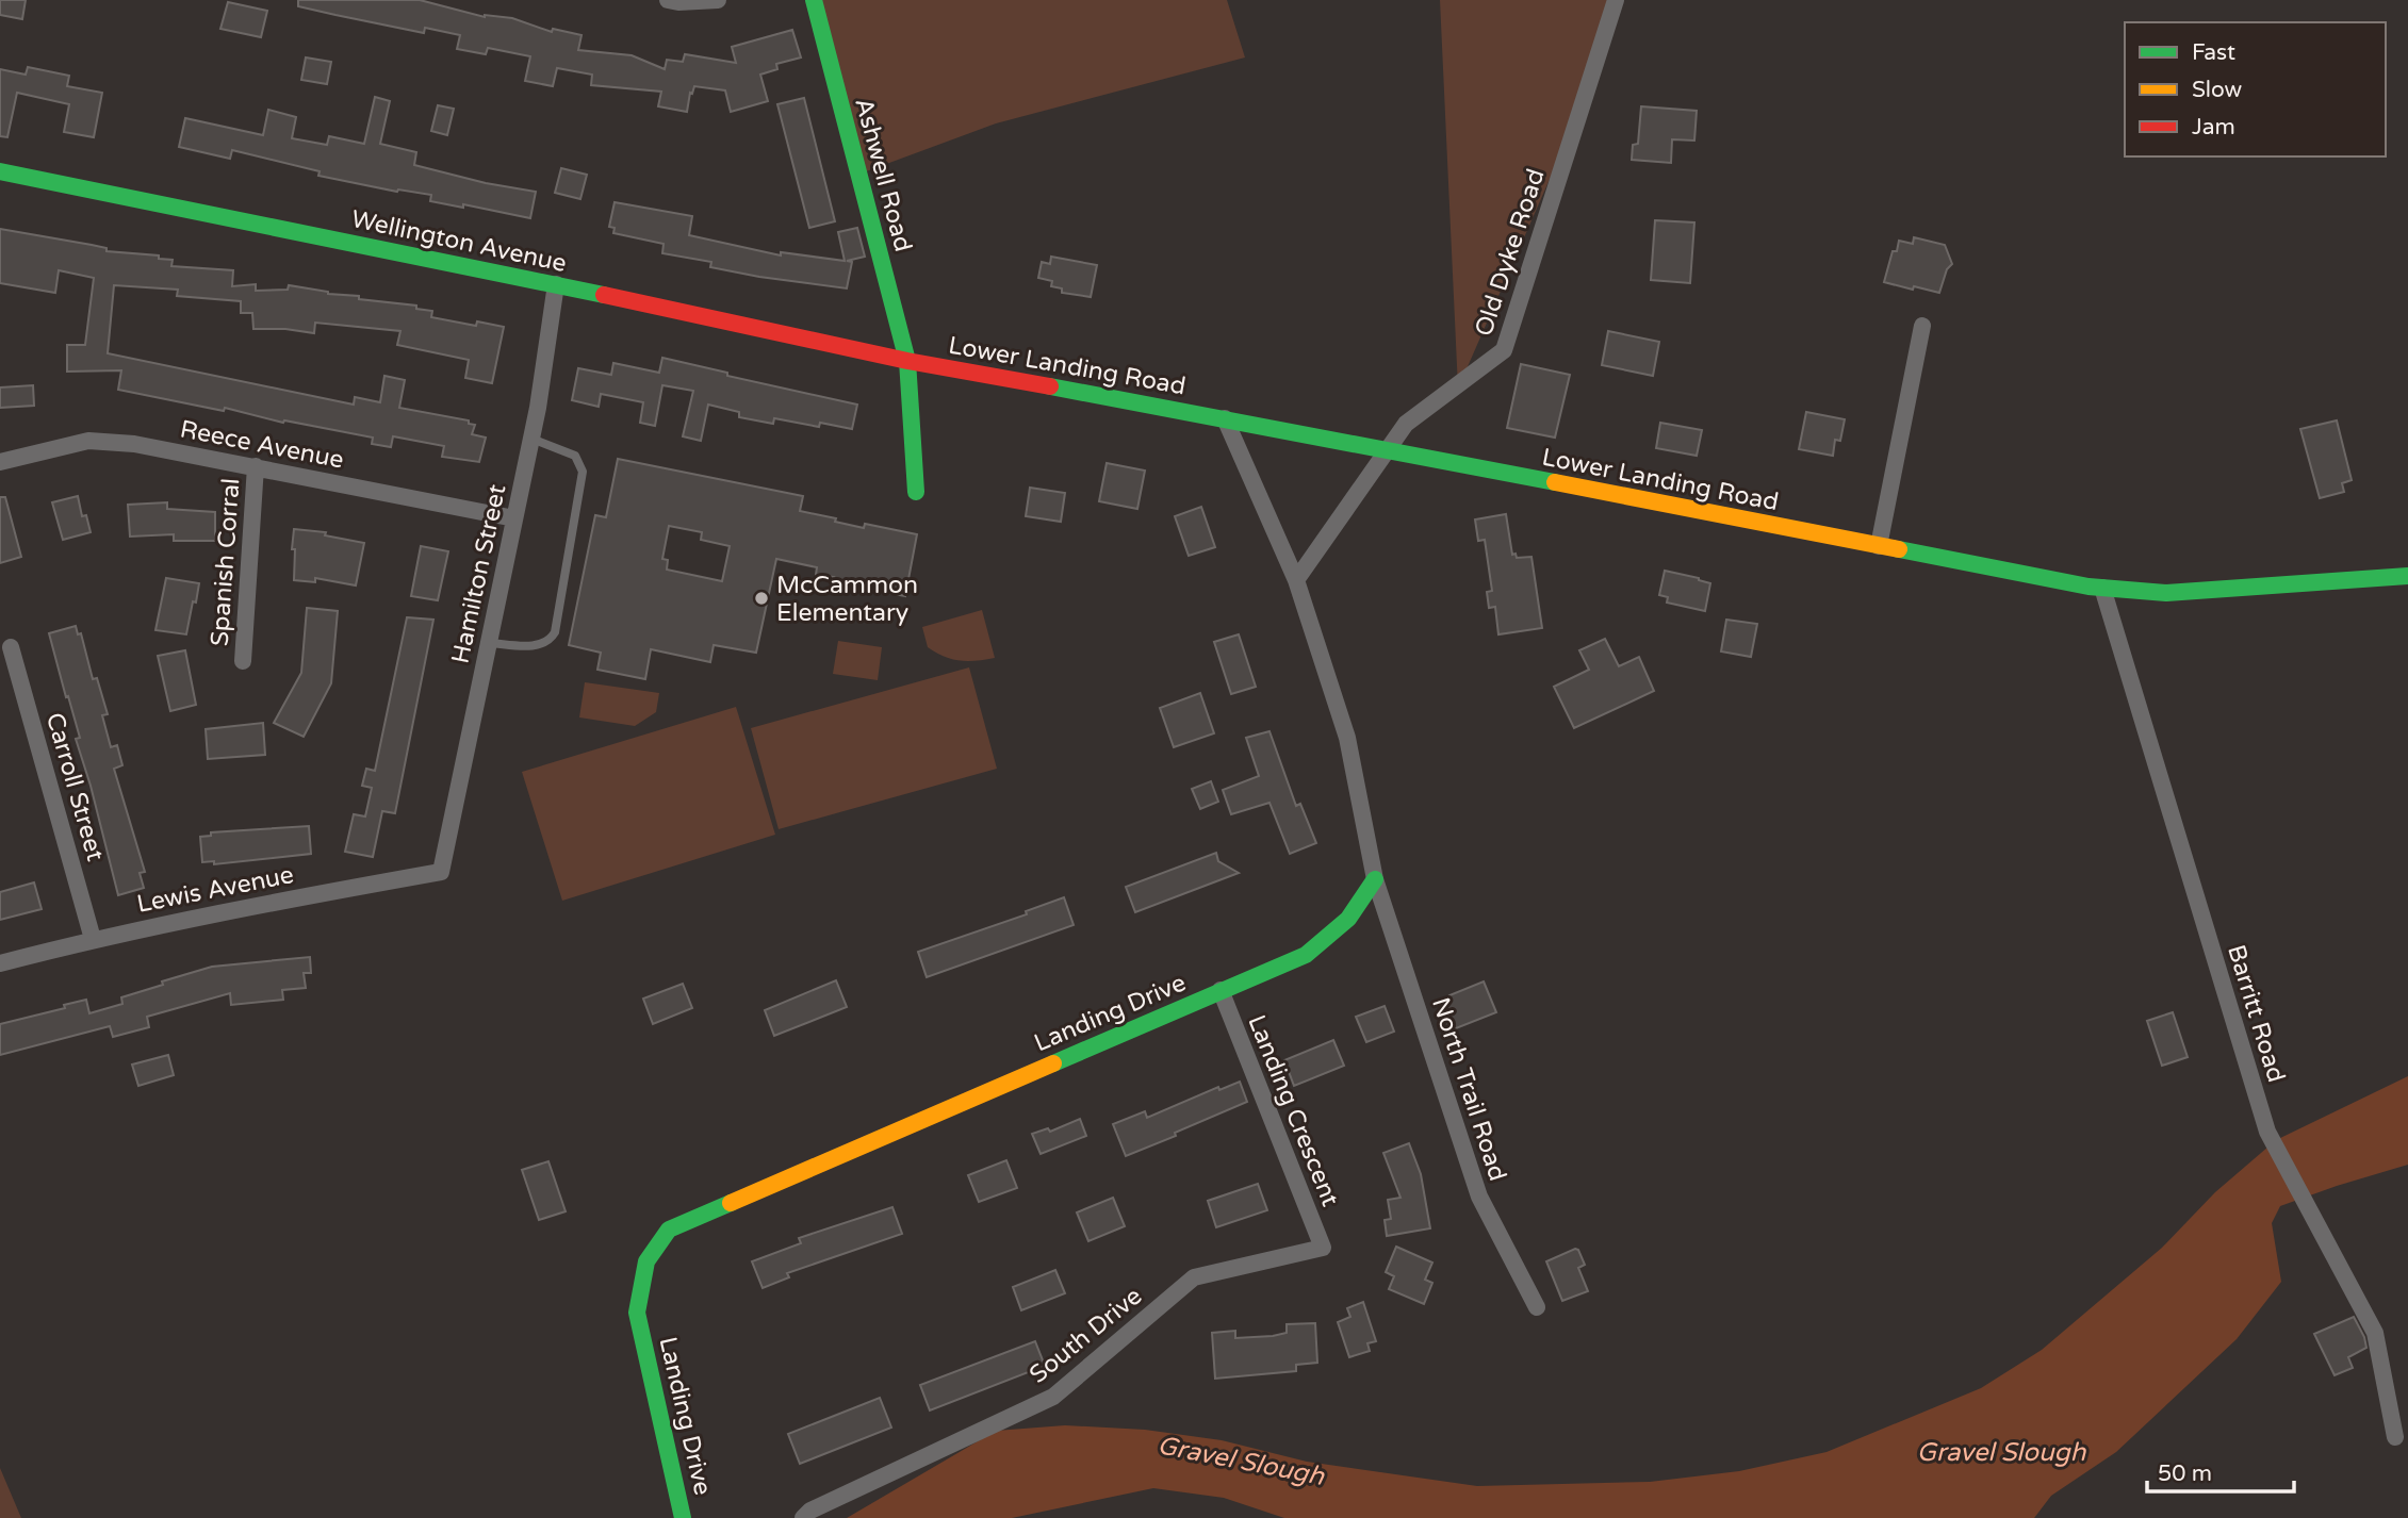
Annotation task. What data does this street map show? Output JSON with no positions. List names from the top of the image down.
{
  "streets": {
    "street": [
      "Ashwell Road",
      "Wellington Avenue",
      "Old Dyke Road",
      "Lower Landing Road",
      "Reece Avenue",
      "Spanish Corral",
      "Hamilton Street",
      "Carroll Street",
      "Lewis Avenue",
      "Landing Drive",
      "Barritt Road",
      "North Trail Road",
      "Landing Crescent",
      "South Drive"
    ]
  },
  "crossings": [
    ["Ashwell Road", "Wellington Avenue"],
    ["Ashwell Road", "Lower Landing Road"],
    ["Wellington Avenue", "Lower Landing Road"],
    ["Wellington Avenue", "Hamilton Street"],
    ["Old Dyke Road", "Lower Landing Road"],
    ["Lower Landing Road", "Barritt Road"],
    ["Reece Avenue", "Spanish Corral"],
    ["Reece Avenue", "Hamilton Street"],
    ["Hamilton Street", "Lewis Avenue"],
    ["Carroll Street", "Lewis Avenue"],
    ["Landing Drive", "North Trail Road"],
    ["Landing Drive", "Landing Crescent"],
    ["Landing Crescent", "South Drive"]
  ],
  "water": ["Gravel Slough"],
  "places": ["McCammon Elementary"],
  "legend": ["Fast", "Slow", "Jam"],
  "scale_bar": "50 m"
}
